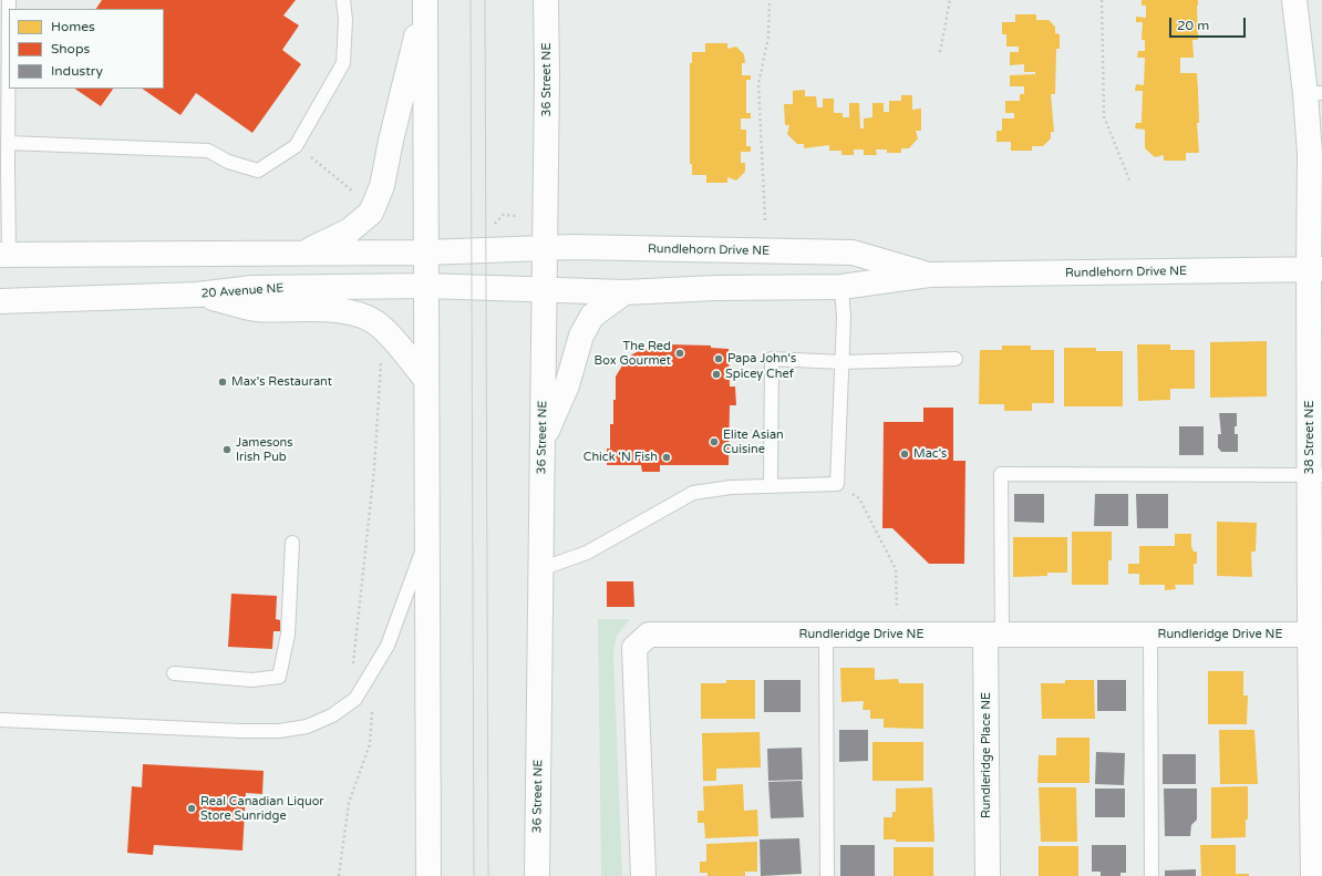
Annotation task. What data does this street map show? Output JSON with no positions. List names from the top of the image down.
{
  "streets": {
    "street": [
      "36 Street NE",
      "Rundlehorn Drive NE",
      "20 Avenue NE",
      "38 Street NE",
      "Rundleridge Drive NE",
      "Rundleridge Place NE"
    ]
  },
  "crossings": [
    ["36 Street NE", "Rundlehorn Drive NE"],
    ["Rundlehorn Drive NE", "20 Avenue NE"],
    ["Rundlehorn Drive NE", "38 Street NE"],
    ["38 Street NE", "Rundleridge Drive NE"],
    ["Rundleridge Drive NE", "Rundleridge Place NE"]
  ],
  "places": [
    "The Red Box Gourmet",
    "Papa John's",
    "Spicey Chef",
    "Max's Restaurant",
    "Elite Asian Cuisine",
    "Jamesons Irish Pub",
    "Mac's",
    "Chick 'N Fish",
    "Real Canadian Liquor Store Sunridge"
  ],
  "legend": ["Homes", "Shops", "Industry"],
  "scale_bar": "20 m"
}
